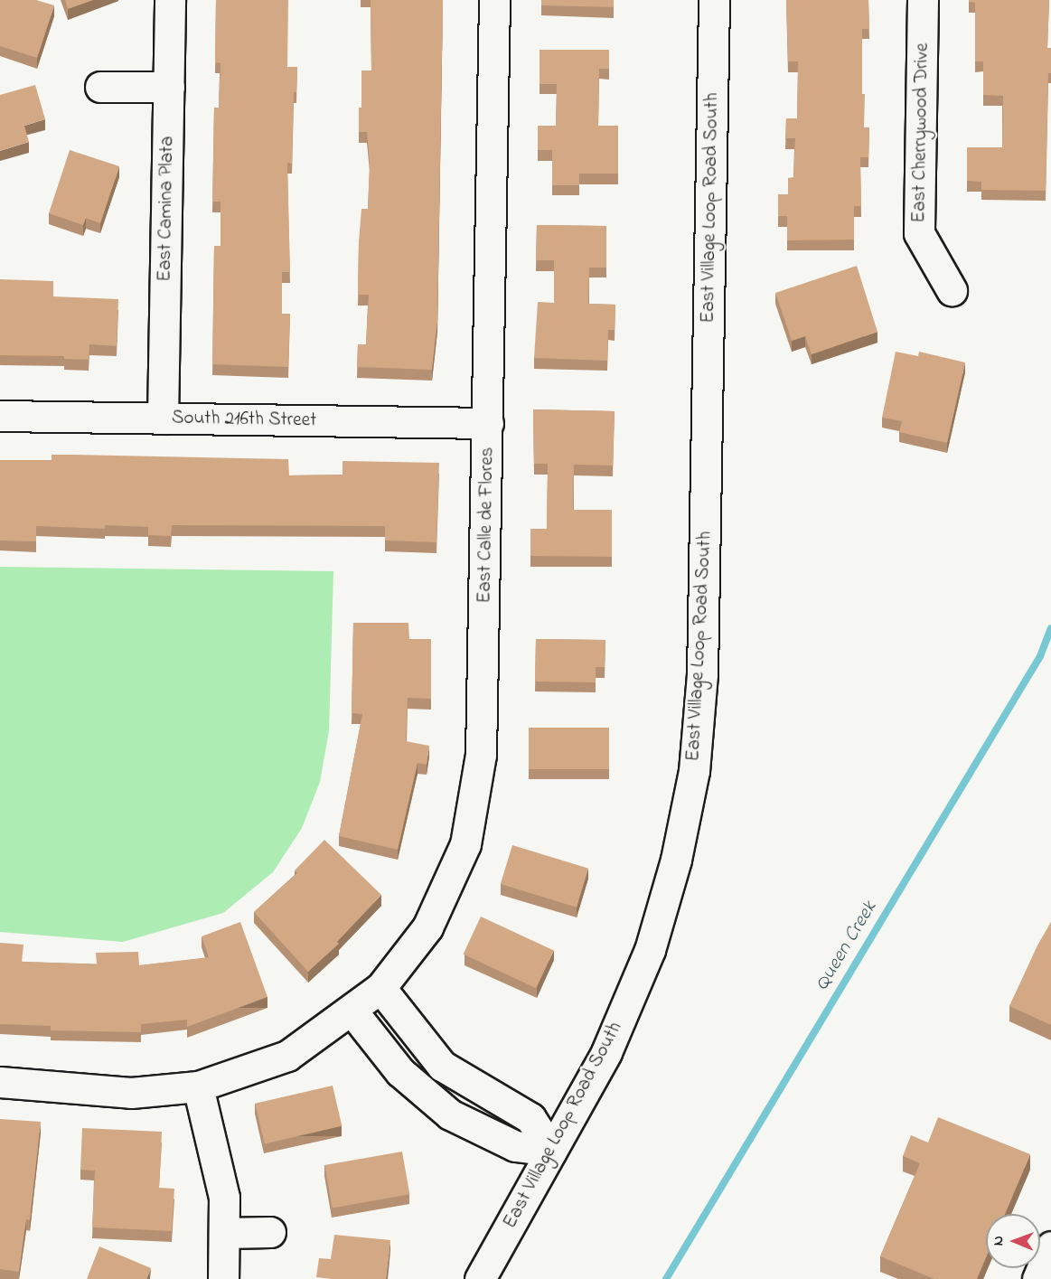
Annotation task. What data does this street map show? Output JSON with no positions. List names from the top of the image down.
{
  "streets": {
    "street": [
      "East Cherrywood Drive",
      "East Village Loop Road South",
      "East Camina Plata",
      "South 216th Street",
      "East Calle de Flores"
    ]
  },
  "crossings": [
    ["East Camina Plata", "South 216th Street"],
    ["South 216th Street", "East Calle de Flores"]
  ],
  "water": ["Queen Creek"],
  "north": "left"
}
